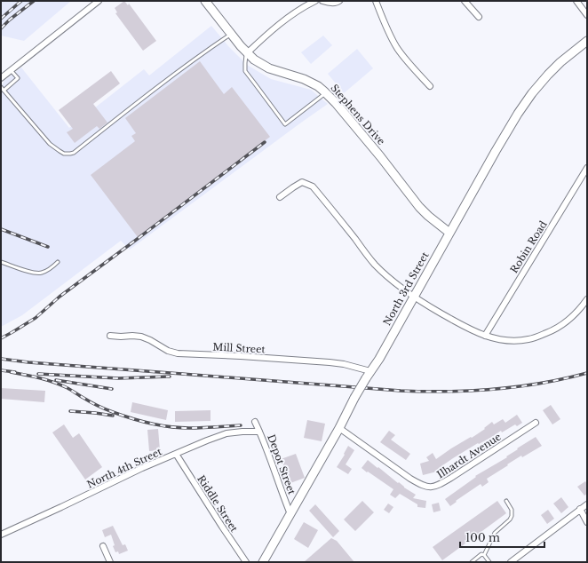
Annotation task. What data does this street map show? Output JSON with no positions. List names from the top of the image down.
{
  "streets": {
    "main road": ["Stephens Drive", "North 3rd Street"],
    "street": [
      "Robin Road",
      "Mill Street",
      "Ilhardt Avenue",
      "Depot Street",
      "North 4th Street",
      "Riddle Street"
    ]
  },
  "crossings": [
    ["Stephens Drive", "North 3rd Street"],
    ["North 3rd Street", "Mill Street"],
    ["North 3rd Street", "Ilhardt Avenue"],
    ["North 3rd Street", "Depot Street"],
    ["Depot Street", "North 4th Street"],
    ["North 4th Street", "Riddle Street"]
  ],
  "scale_bar": "100 m"
}
